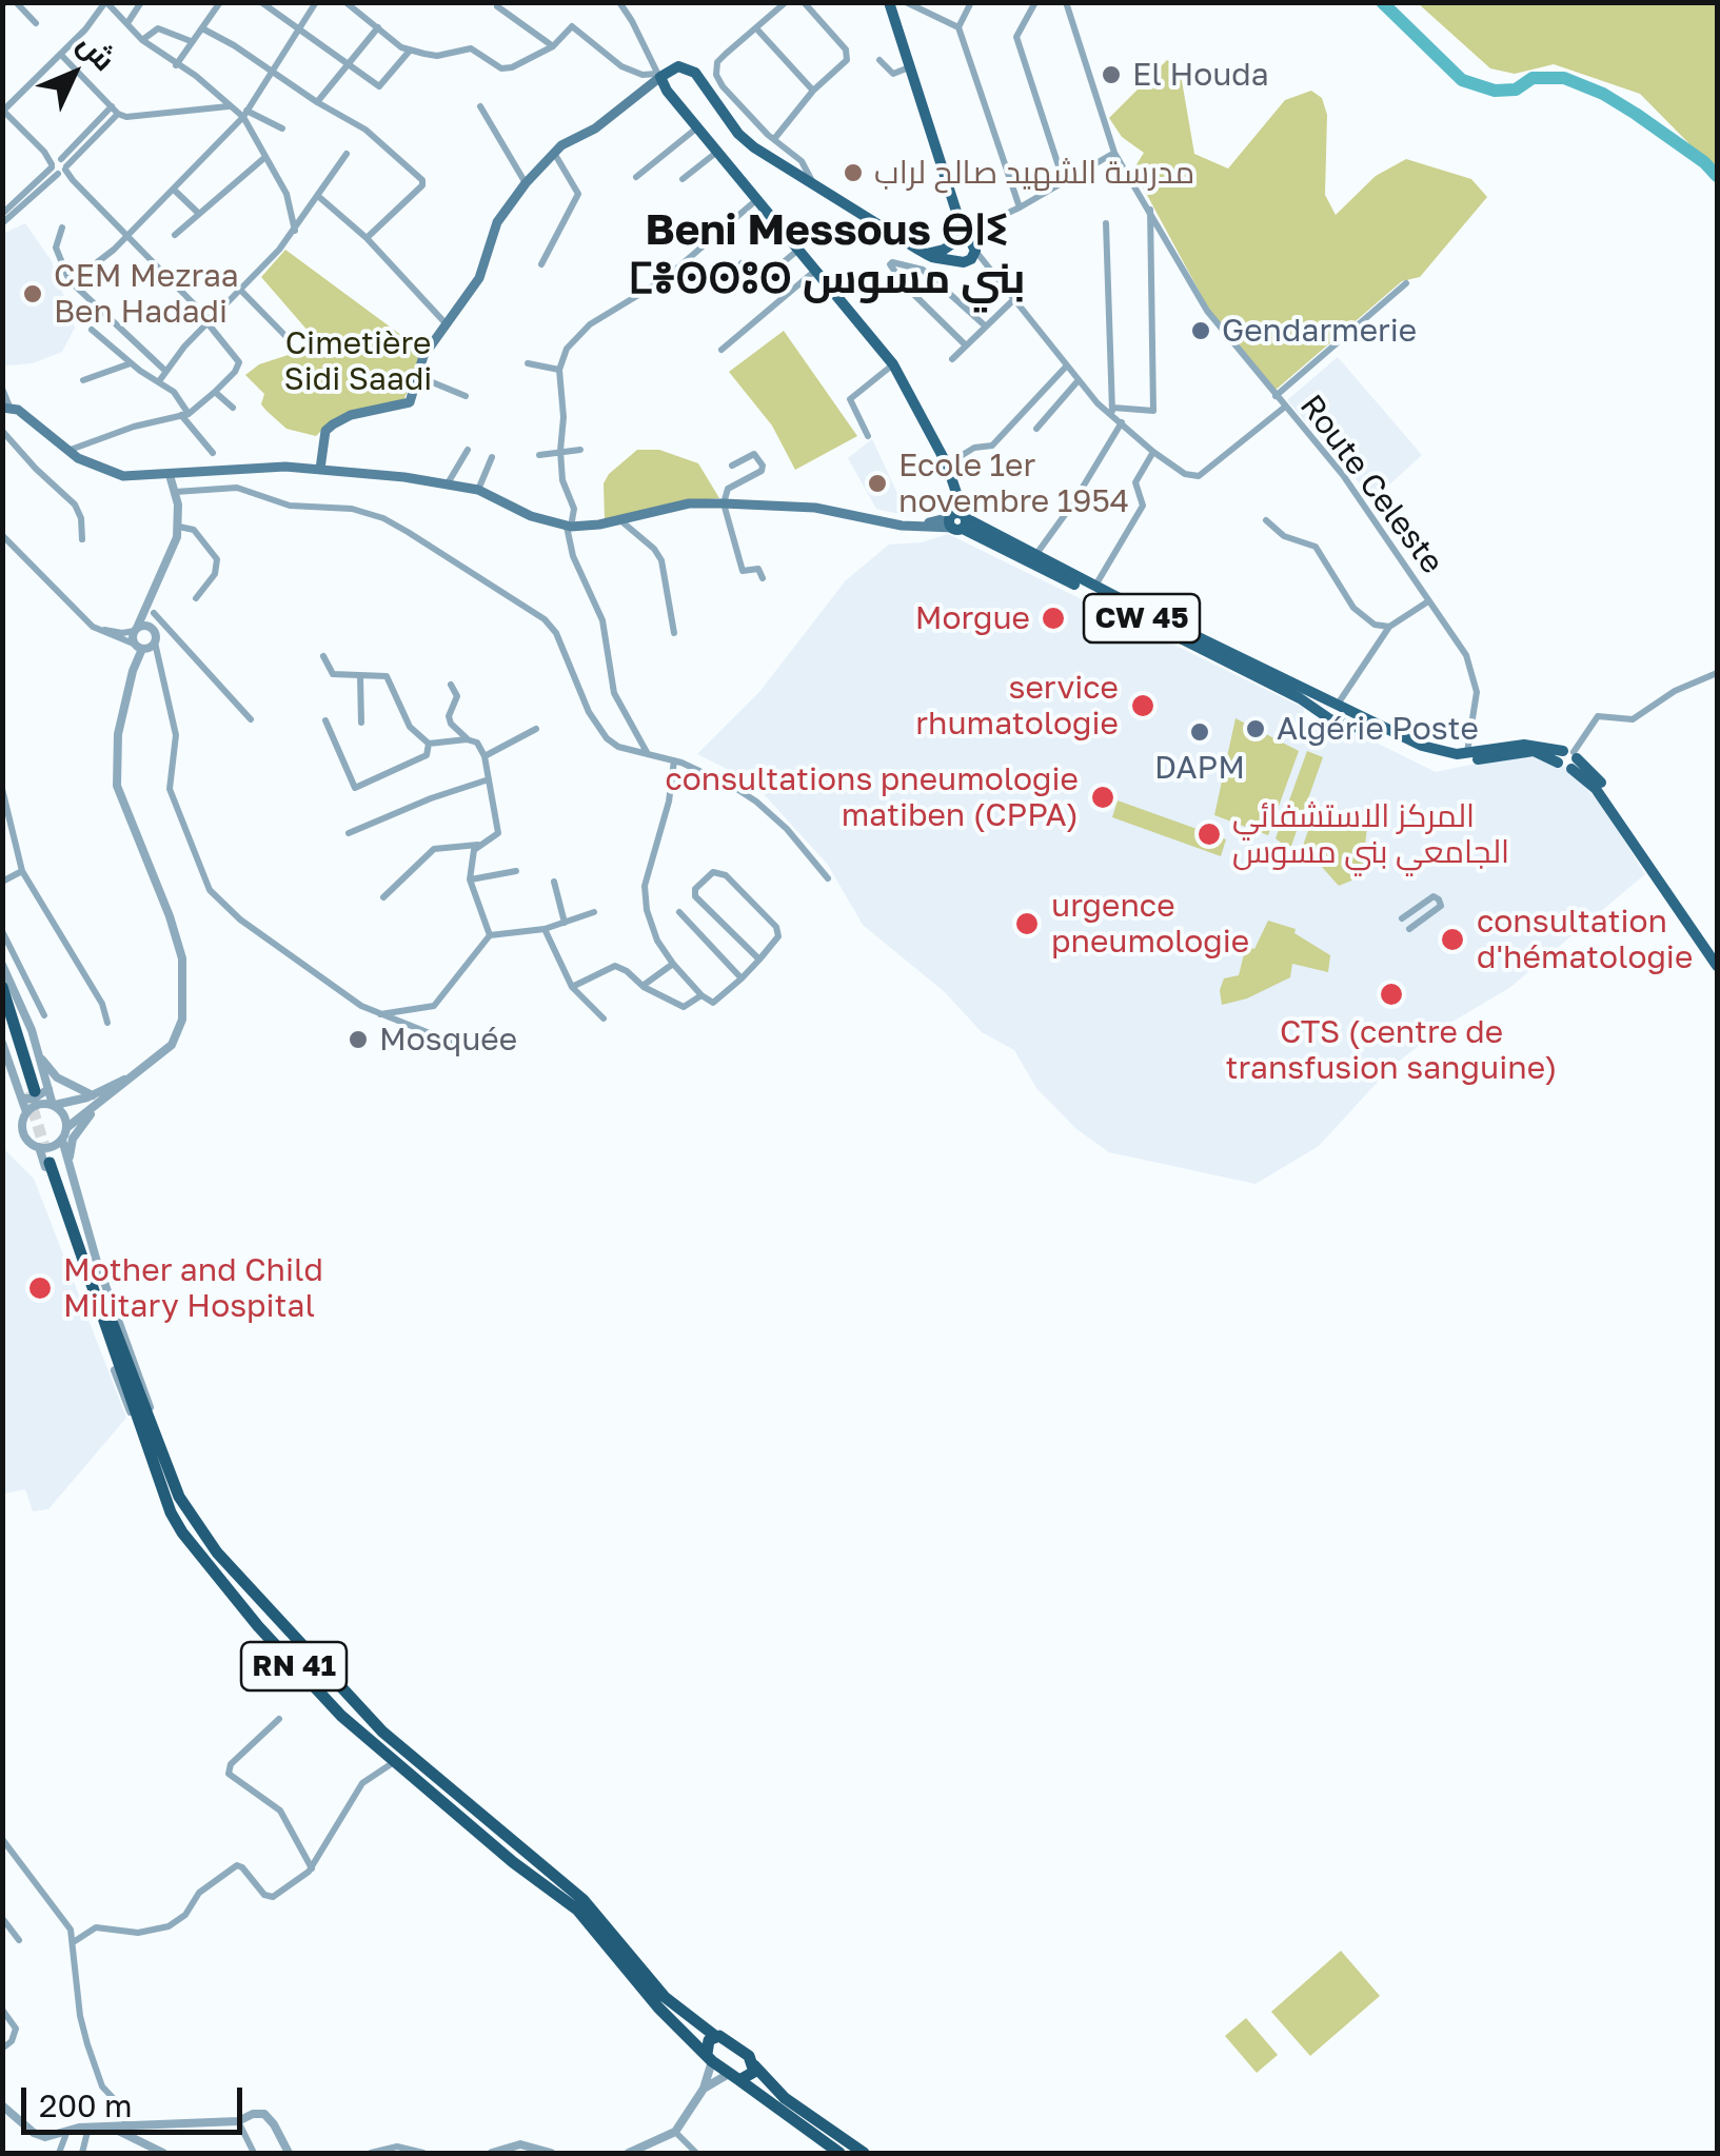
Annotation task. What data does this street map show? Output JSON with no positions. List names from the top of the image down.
{
  "streets": {
    "highway": ["RN 41"],
    "main road": ["CW 45"],
    "street": ["Route Celeste"]
  },
  "crossings": [
    ["Route Celeste", "CW 45"]
  ],
  "districts": ["Beni Messous ⴱⵏⵉ ⵎⴻⵙⵙⵓⵙ بني مسوس"],
  "parks": ["Cimetière Sidi Saadi"],
  "places": [
    "El Houda",
    "مدرسة الشهيد صالح لراب",
    "CEM Mezraa Ben Hadadi",
    "Gendarmerie",
    "Ecole 1er novembre 1954",
    "Morgue",
    "service rhumatologie",
    "Algérie Poste",
    "DAPM",
    "consultations pneumologie matiben (CPPA)",
    "المركز الاستشفائي الجامعي بني مسوس",
    "urgence pneumologie",
    "consultation d'hématologie",
    "CTS (centre de transfusion sanguine)",
    "Mosquée",
    "Mother and Child Military Hospital"
  ],
  "scale_bar": "200 m",
  "north": "top right"
}
